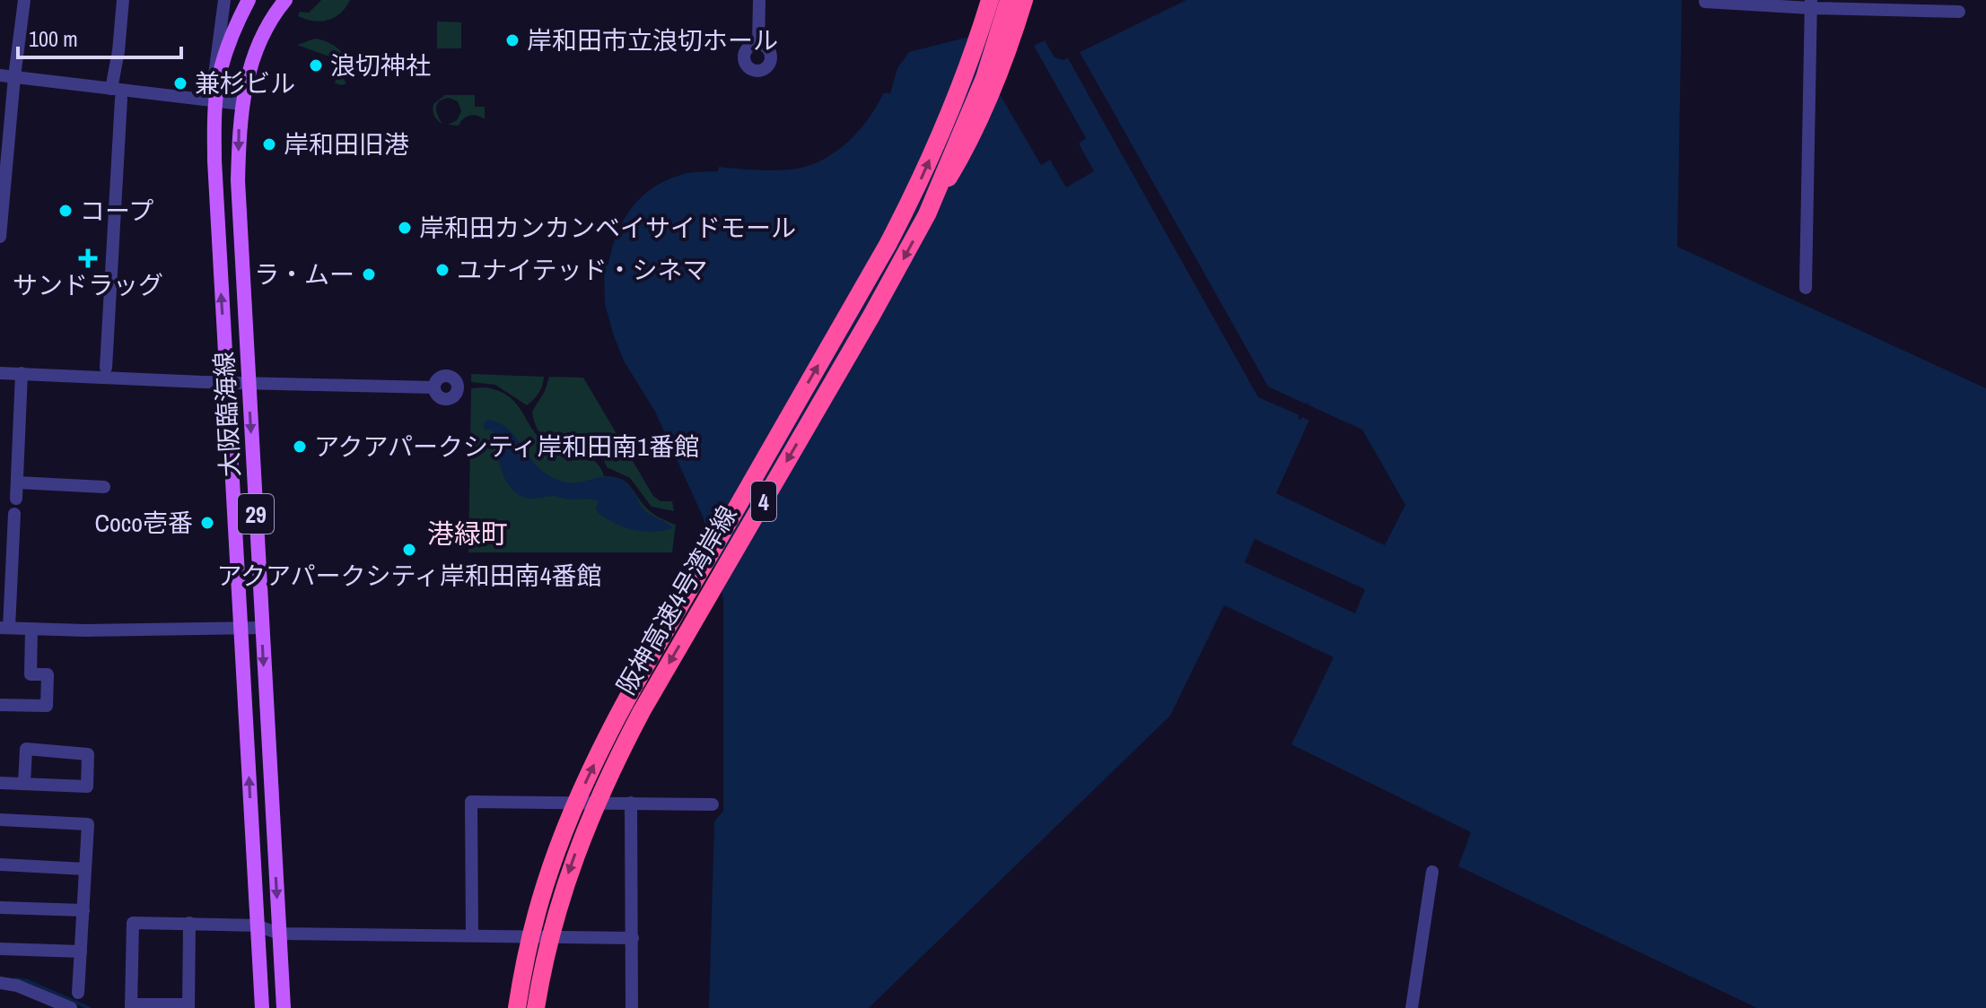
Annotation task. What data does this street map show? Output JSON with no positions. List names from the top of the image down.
{
  "streets": {
    "highway": ["4", "阪神高速4号湾岸線"],
    "main road": ["大阪臨海線", "29"]
  },
  "crossings": [
    ["4", "阪神高速4号湾岸線"]
  ],
  "districts": ["港緑町"],
  "places": {
    "other": [
      "岸和田市立浪切ホール",
      "浪切神社",
      "兼杉ビル",
      "岸和田旧港",
      "コープ",
      "岸和田カンカンベイサイドモール",
      "ユナイテッド・シネマ",
      "ラ・ムー",
      "アクアパークシティ岸和田南1番館",
      "Coco壱番",
      "アクアパークシティ岸和田南4番館"
    ],
    "health": ["サンドラッグ"]
  },
  "scale_bar": "100 m"
}
